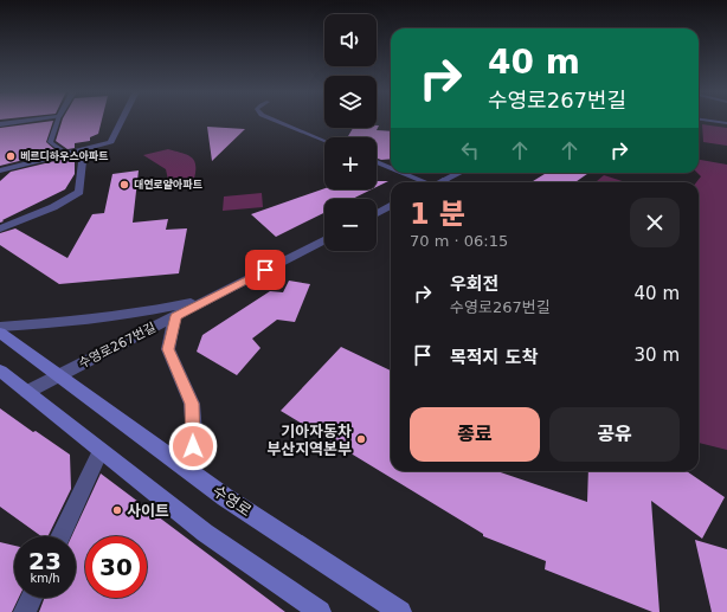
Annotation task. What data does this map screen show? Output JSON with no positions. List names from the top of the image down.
{
  "streets": {
    "main road": ["수영로"],
    "street": ["수영로267번길"]
  },
  "crossings": [
    ["수영로267번길", "수영로"]
  ],
  "places": [
    "베르디하우스아파트",
    "대연로얄아파트",
    "기아자동차 부산지역본부",
    "사이트"
  ],
  "page": {
    "map_buttons": ["+", "−"],
    "turn": ["40 m", "수영로267번길"],
    "heading": ["1 분", "70 m · 06:15"],
    "list": [
      {
        "name": "우회전",
        "note": "수영로267번길",
        "value": "40 m"
      },
      {
        "name": "목적지 도착",
        "value": "30 m"
      }
    ],
    "buttons": ["종료", "공유"],
    "speed": "23 km/h",
    "limit": "30"
  }
}
